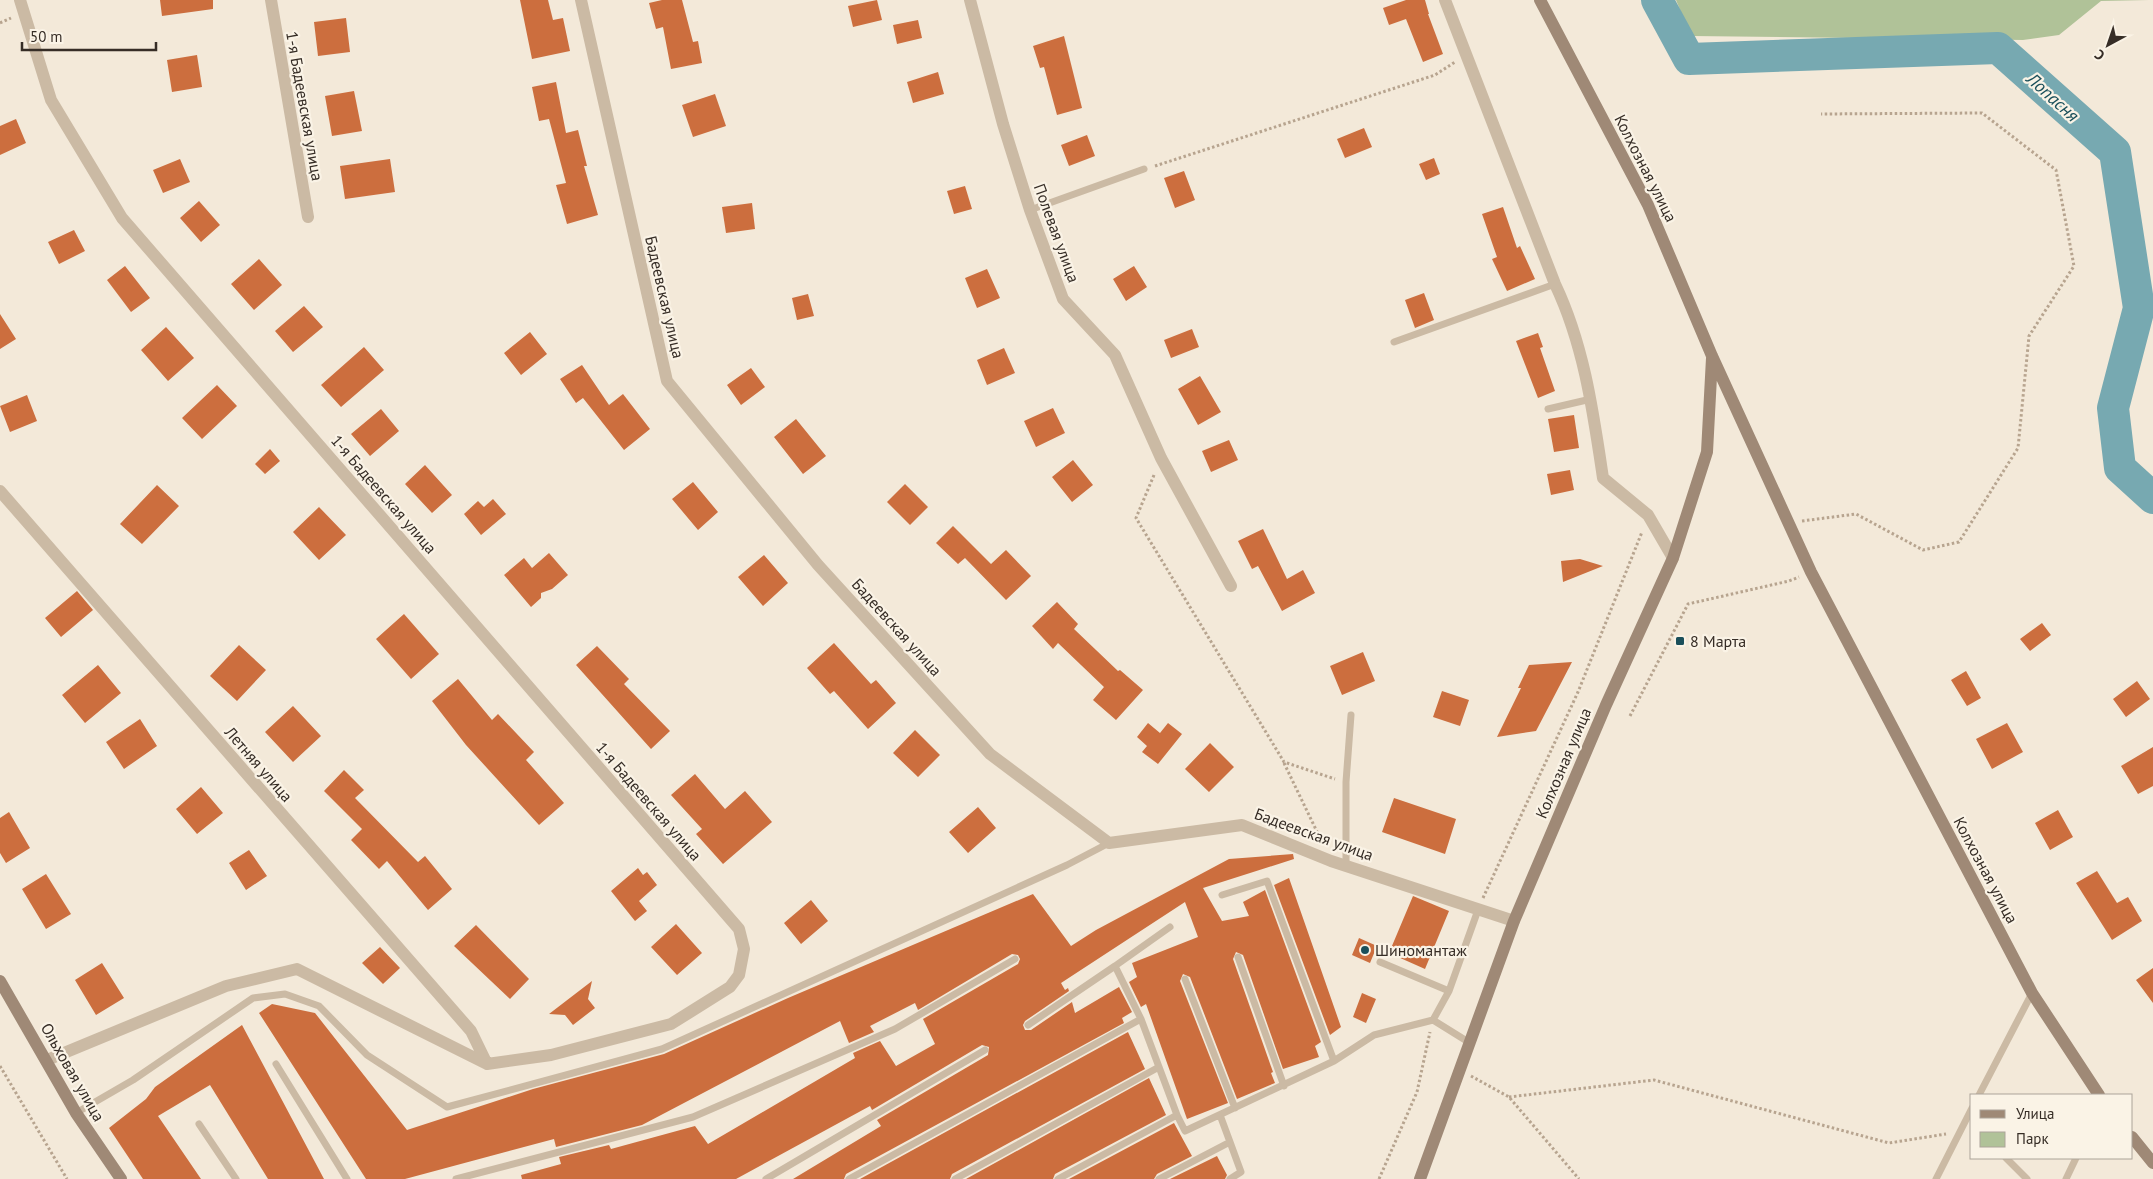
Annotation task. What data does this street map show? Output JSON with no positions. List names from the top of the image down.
{
  "streets": {
    "main road": ["Колхозная улица", "Ольховая улица"],
    "street": [
      "1-я Бадеевская улица",
      "Полевая улица",
      "Бадеевская улица",
      "Летняя улица"
    ]
  },
  "crossings": [
    ["1-я Бадеевская улица", "Летняя улица"],
    ["Колхозная улица", "Бадеевская улица"]
  ],
  "water": ["Лопасня"],
  "places": {
    "transit": ["8 Марта"],
    "other": ["Шиномантаж"]
  },
  "legend": ["Улица", "Парк"],
  "scale_bar": "50 m",
  "north": "bottom left"
}
